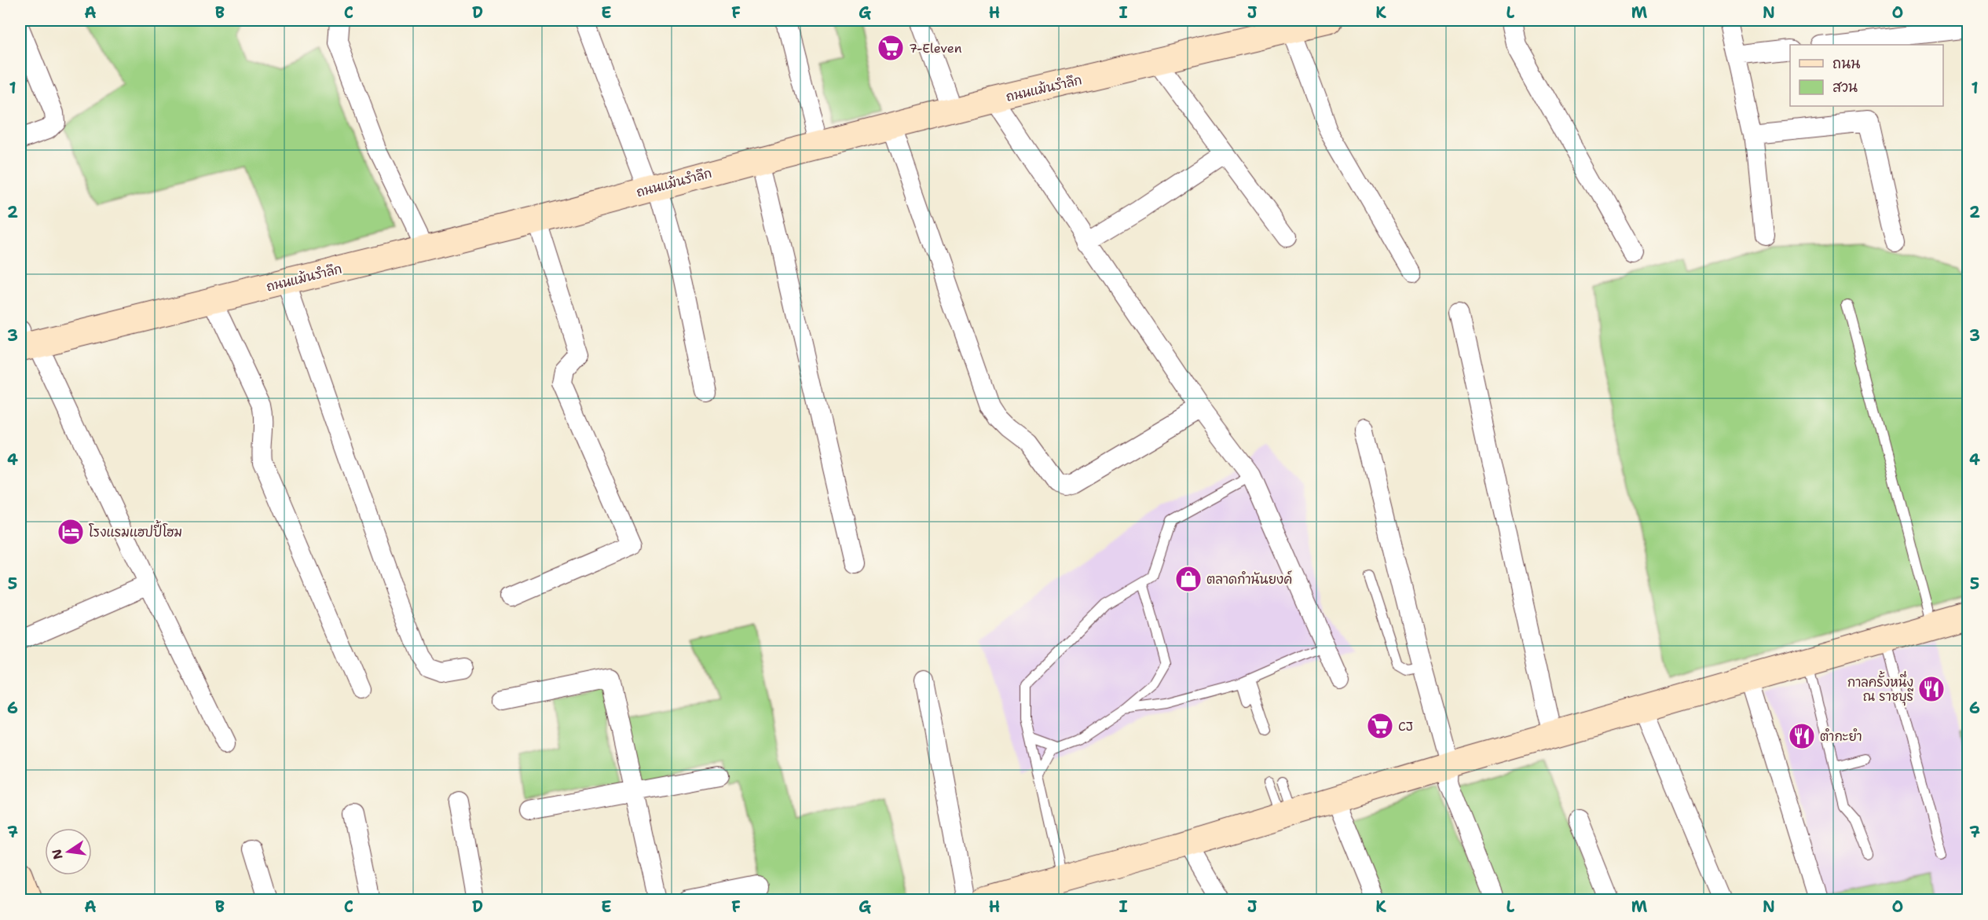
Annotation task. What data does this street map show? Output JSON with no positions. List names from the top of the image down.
{
  "streets": {
    "street": ["ถนนแม้นรำลึก"]
  },
  "places": {
    "supermarket": ["7-Eleven", "CJ"],
    "hotel": ["โรงแรมแฮปปี้โฮม"],
    "shop": ["ตลาดกำนันยงค์"],
    "restaurant": ["กาลครั้งหนึ่ง ณ ราชบุรี", "ตำกะยำ"]
  },
  "legend": ["ถนน", "สวน"],
  "north": "left",
  "grid": {
    "columns": [
      "A",
      "B",
      "C",
      "D",
      "E",
      "F",
      "G",
      "H",
      "I",
      "J",
      "K",
      "L",
      "M",
      "N",
      "O"
    ],
    "rows": [
      "1",
      "2",
      "3",
      "4",
      "5",
      "6",
      "7"
    ]
  }
}
